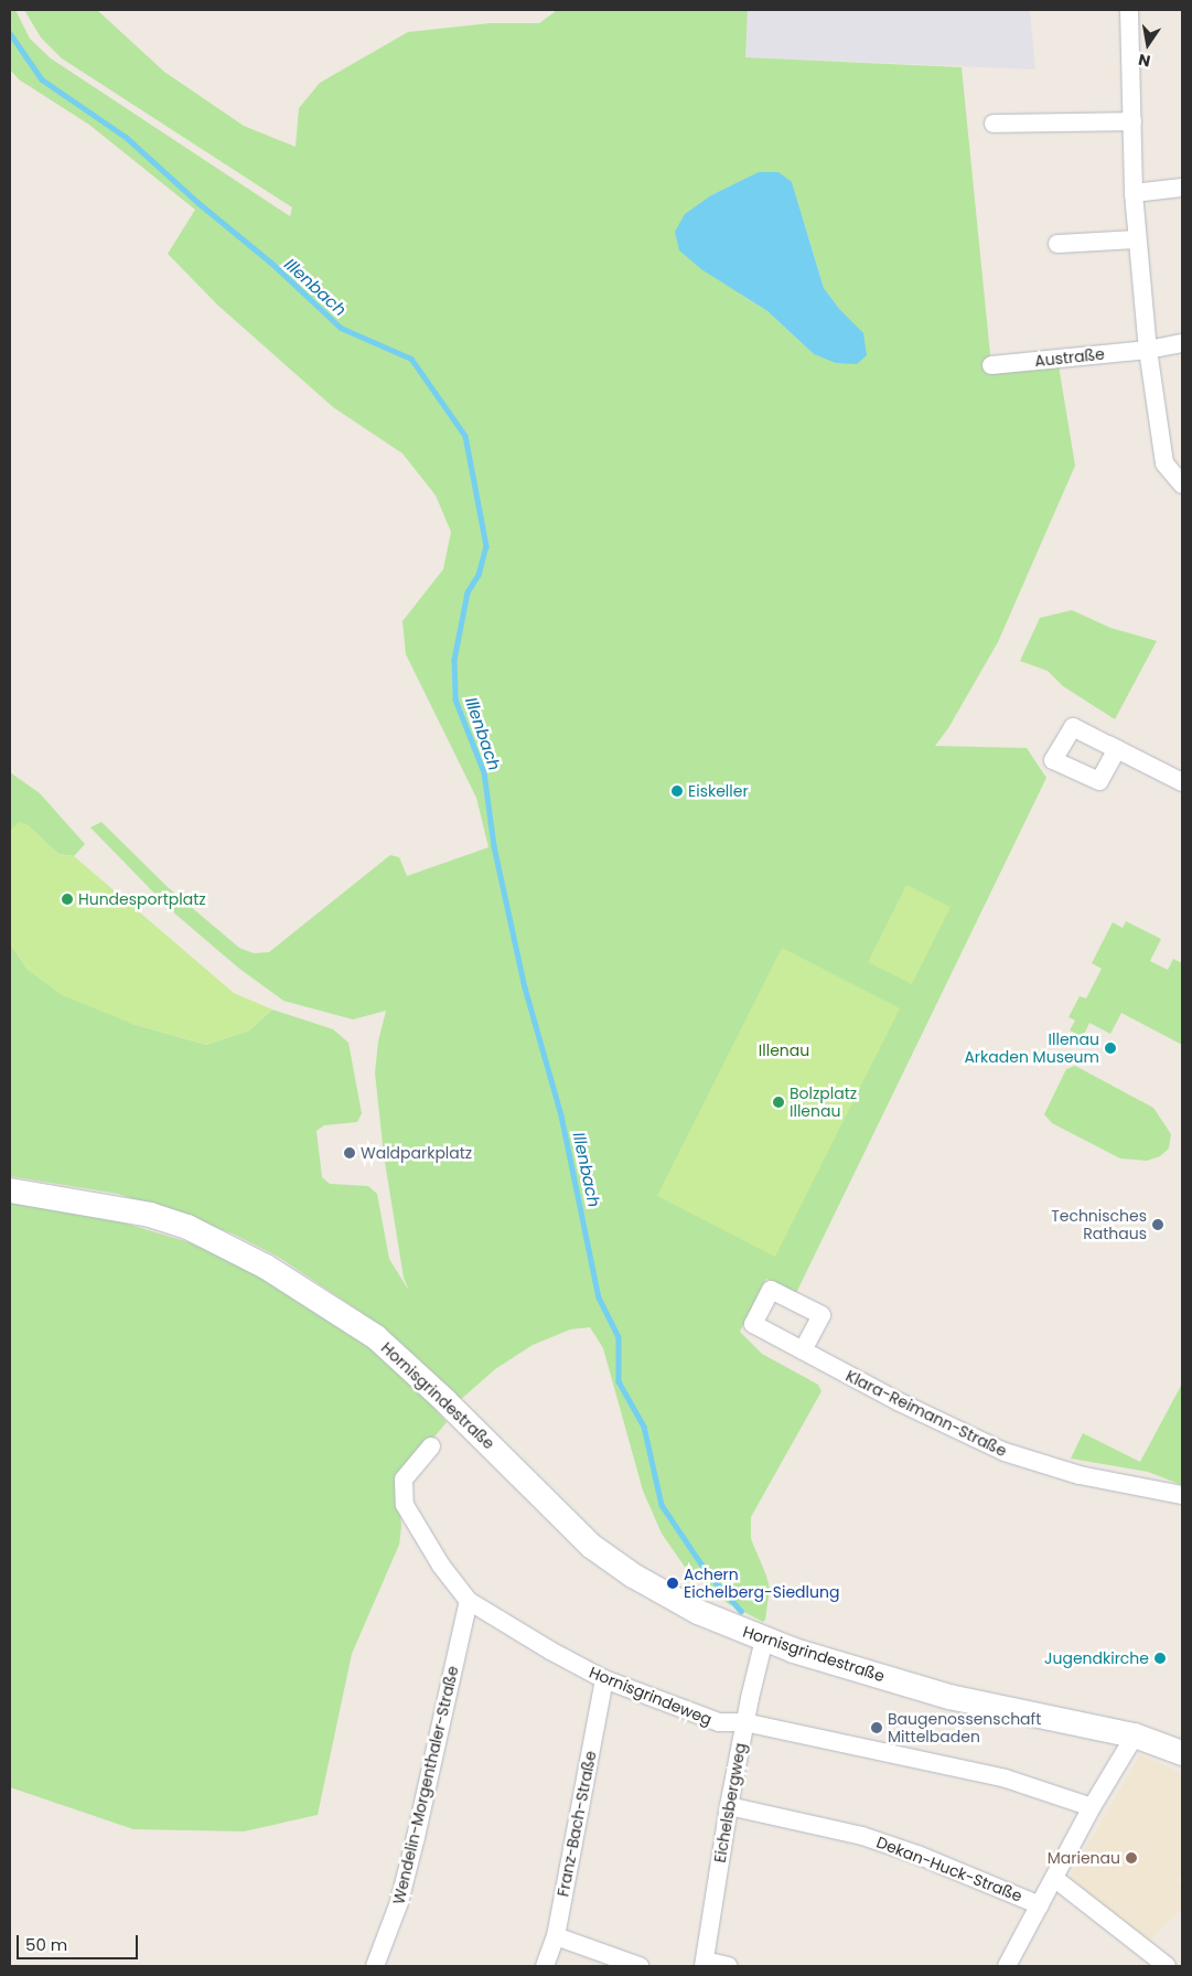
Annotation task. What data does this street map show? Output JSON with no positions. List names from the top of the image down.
{
  "streets": {
    "main road": ["Hornisgrindestraße"],
    "street": [
      "Austraße",
      "Klara-Reimann-Straße",
      "Hornisgrindeweg",
      "Wendelin-Morgenthaler-Straße",
      "Eichelsbergweg",
      "Franz-Bach-Straße",
      "Dekan-Huck-Straße"
    ]
  },
  "crossings": [
    ["Hornisgrindestraße", "Eichelsbergweg"],
    ["Hornisgrindeweg", "Wendelin-Morgenthaler-Straße"],
    ["Hornisgrindeweg", "Eichelsbergweg"],
    ["Hornisgrindeweg", "Franz-Bach-Straße"],
    ["Eichelsbergweg", "Dekan-Huck-Straße"]
  ],
  "water": ["Illenbach"],
  "parks": ["Illenau"],
  "places": [
    "Eiskeller",
    "Hundesportplatz",
    "Illenau Arkaden Museum",
    "Bolzplatz Illenau",
    "Waldparkplatz",
    "Technisches Rathaus",
    "Achern Eichelberg-Siedlung",
    "Jugendkirche",
    "Baugenossenschaft Mittelbaden",
    "Marienau"
  ],
  "scale_bar": "50 m",
  "north": "bottom"
}
